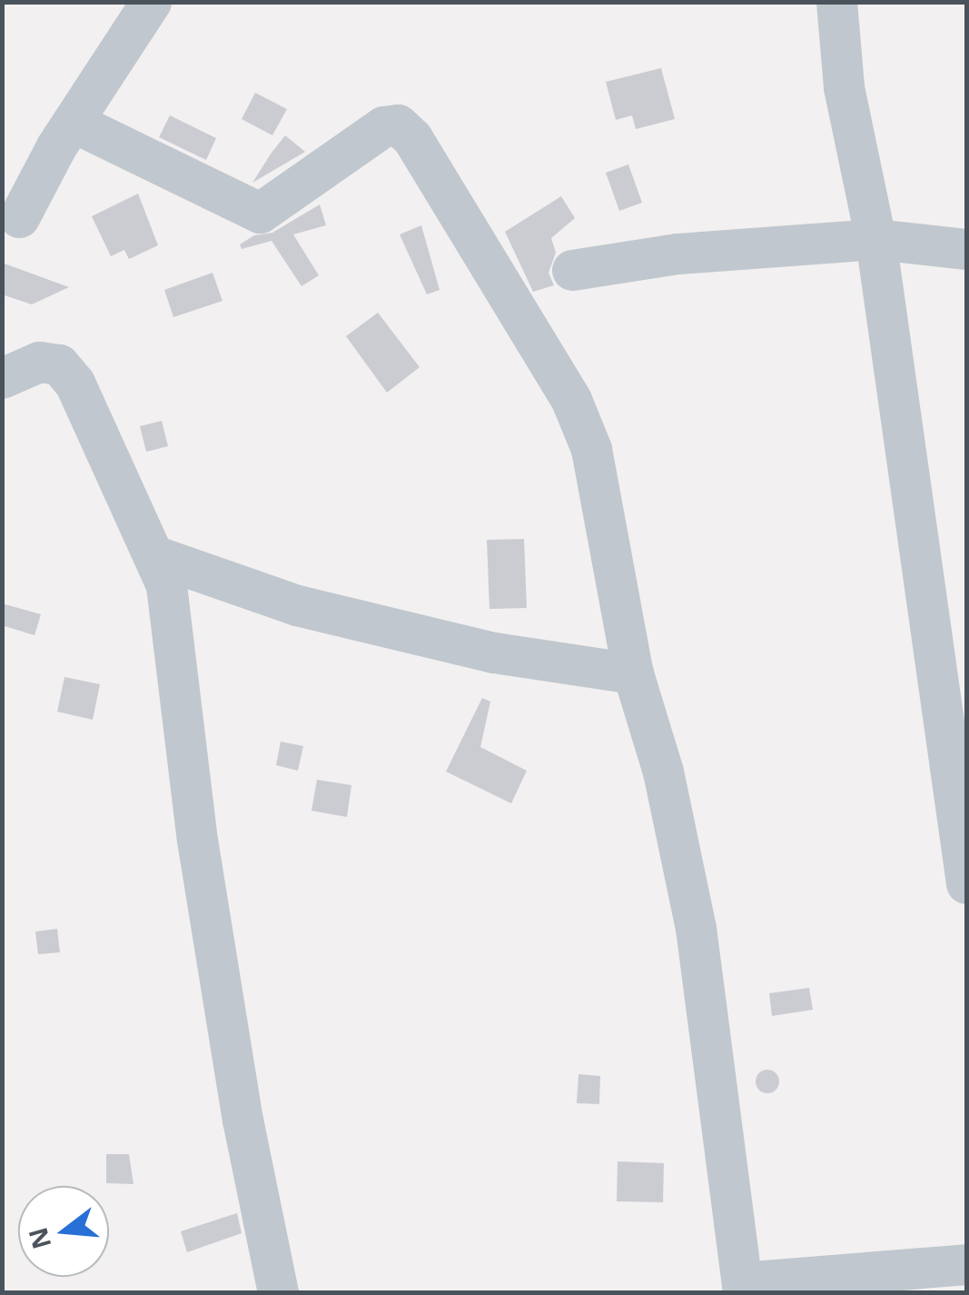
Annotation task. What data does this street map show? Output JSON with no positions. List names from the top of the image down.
{
  "north": "left"
}
